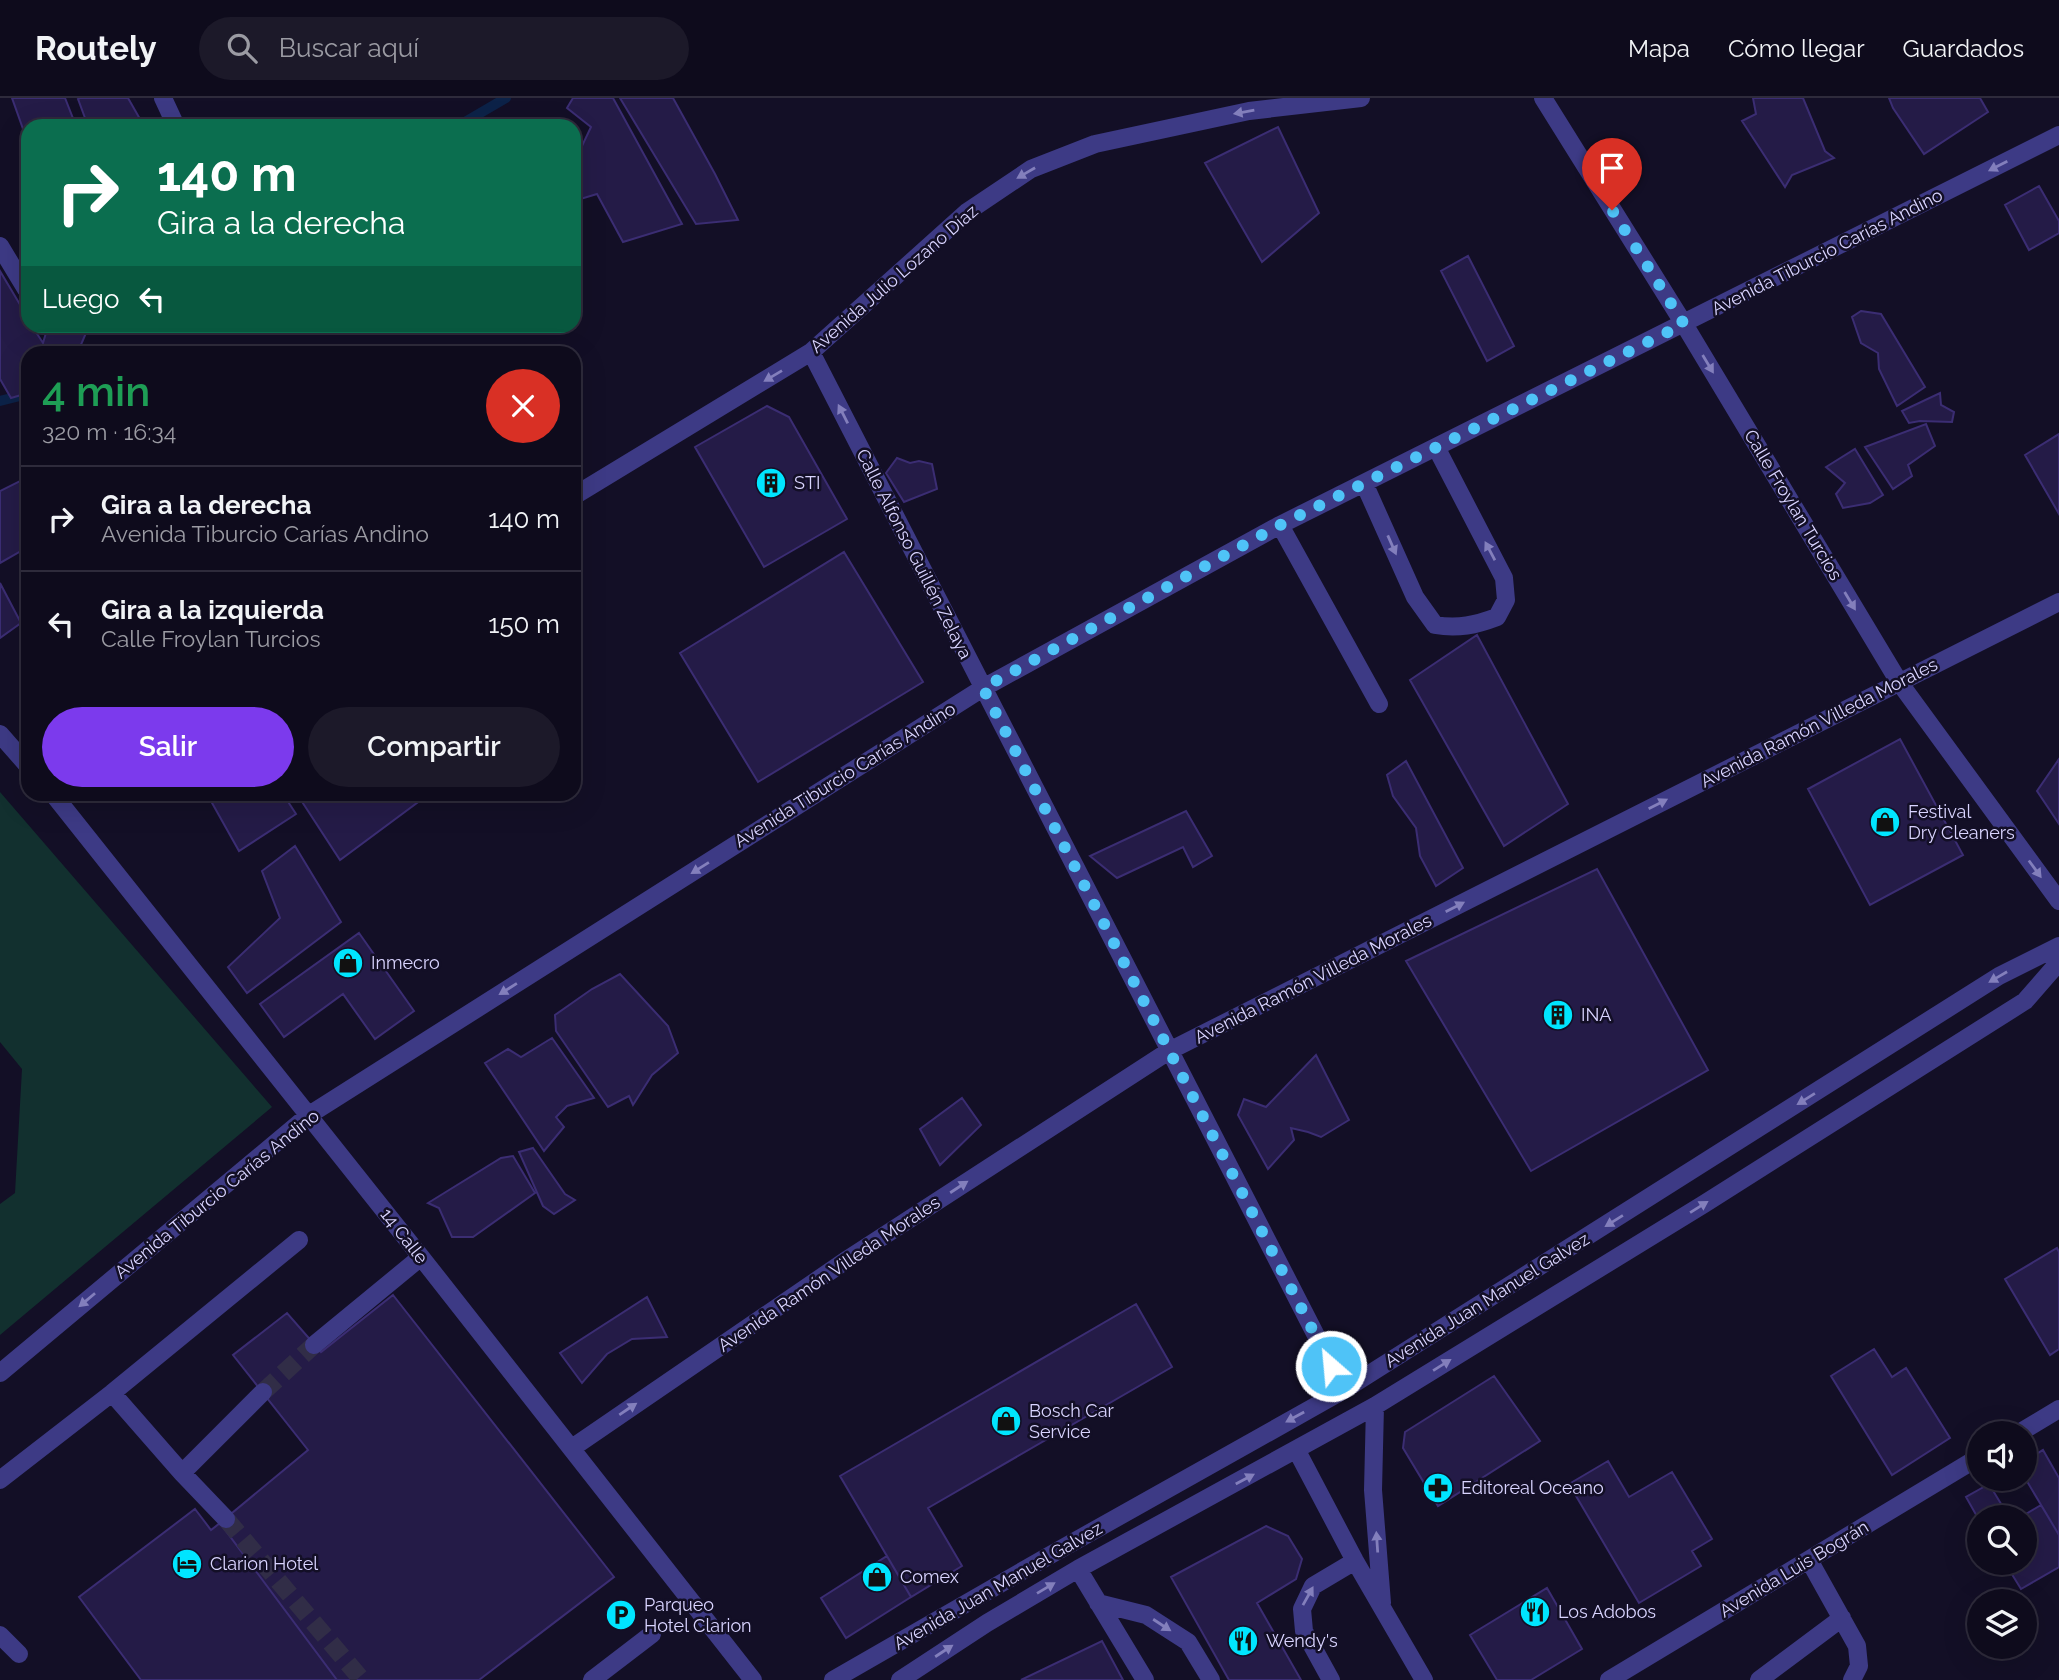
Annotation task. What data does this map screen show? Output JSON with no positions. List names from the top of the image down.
{
  "streets": {
    "street": [
      "Avenida Tiburcio Carías Andino",
      "Avenida Julio Lozano Díaz",
      "Calle Froylan Turcios",
      "Calle Alfonso Guillén Zelaya",
      "Avenida Ramón Villeda Morales",
      "14 Calle",
      "Avenida Juan Manuel Galvez",
      "Avenida Luis Bográn"
    ]
  },
  "crossings": [
    ["Avenida Tiburcio Carías Andino", "Calle Froylan Turcios"],
    ["Avenida Tiburcio Carías Andino", "Calle Alfonso Guillén Zelaya"],
    ["Avenida Tiburcio Carías Andino", "14 Calle"],
    ["Avenida Julio Lozano Díaz", "Calle Alfonso Guillén Zelaya"],
    ["Calle Froylan Turcios", "Avenida Ramón Villeda Morales"],
    ["Calle Alfonso Guillén Zelaya", "Avenida Ramón Villeda Morales"],
    ["Calle Alfonso Guillén Zelaya", "Avenida Juan Manuel Galvez"],
    ["Avenida Ramón Villeda Morales", "14 Calle"]
  ],
  "one_way": [
    "Avenida Tiburcio Carías Andino",
    "Avenida Julio Lozano Díaz",
    "Calle Froylan Turcios",
    "Avenida Ramón Villeda Morales"
  ],
  "places": {
    "building": ["STI", "INA"],
    "shop": [
      "Festival Dry Cleaners",
      "Inmecro",
      "Bosch Car Service",
      "Comex"
    ],
    "pharmacy": ["Editoreal Oceano"],
    "hotel": ["Clarion Hotel"],
    "restaurant": ["Los Adobos", "Wendy's"],
    "parking": ["Parqueo Hotel Clarion"]
  },
  "page": {
    "header": "Routely",
    "search": "Buscar aquí",
    "nav": ["Mapa", "Cómo llegar", "Guardados"],
    "turn": ["140 m", "Gira a la derecha"],
    "then": "Luego",
    "heading": ["4 min", "320 m · 16:34"],
    "list": [
      {
        "name": "Gira a la derecha",
        "note": "Avenida Tiburcio Carías Andino",
        "value": "140 m"
      },
      {
        "name": "Gira a la izquierda",
        "note": "Calle Froylan Turcios",
        "value": "150 m"
      }
    ],
    "buttons": ["Salir", "Compartir"]
  }
}
